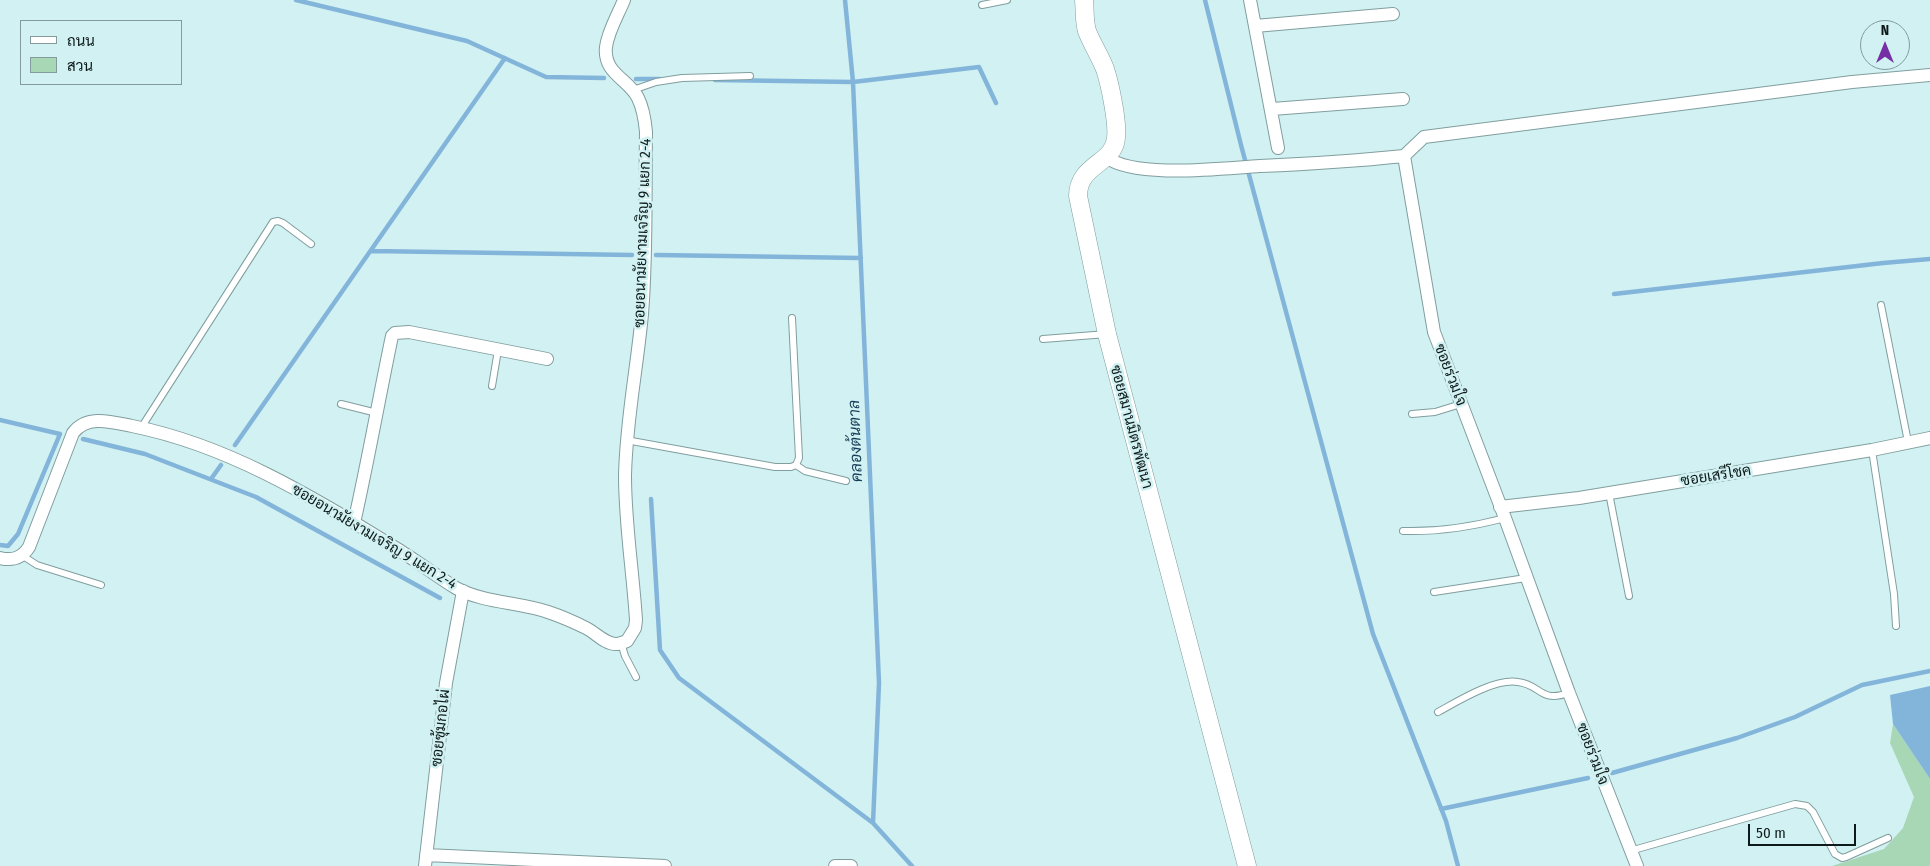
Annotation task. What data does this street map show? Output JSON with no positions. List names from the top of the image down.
{
  "streets": {
    "street": [
      "ซอยอนามัยงามเจริญ 9 แยก 2-4",
      "ซอยร่วมใจ",
      "ซอยสมานมิตรพัฒนา",
      "ซอยเสรีโชค",
      "ซอยซุ้มกอไผ่"
    ]
  },
  "crossings": [
    ["ซอยอนามัยงามเจริญ 9 แยก 2-4", "ซอยซุ้มกอไผ่"],
    ["ซอยร่วมใจ", "ซอยเสรีโชค"]
  ],
  "water": ["คลองต้นตาล"],
  "legend": ["ถนน", "สวน"],
  "scale_bar": "50 m",
  "north": "top"
}
